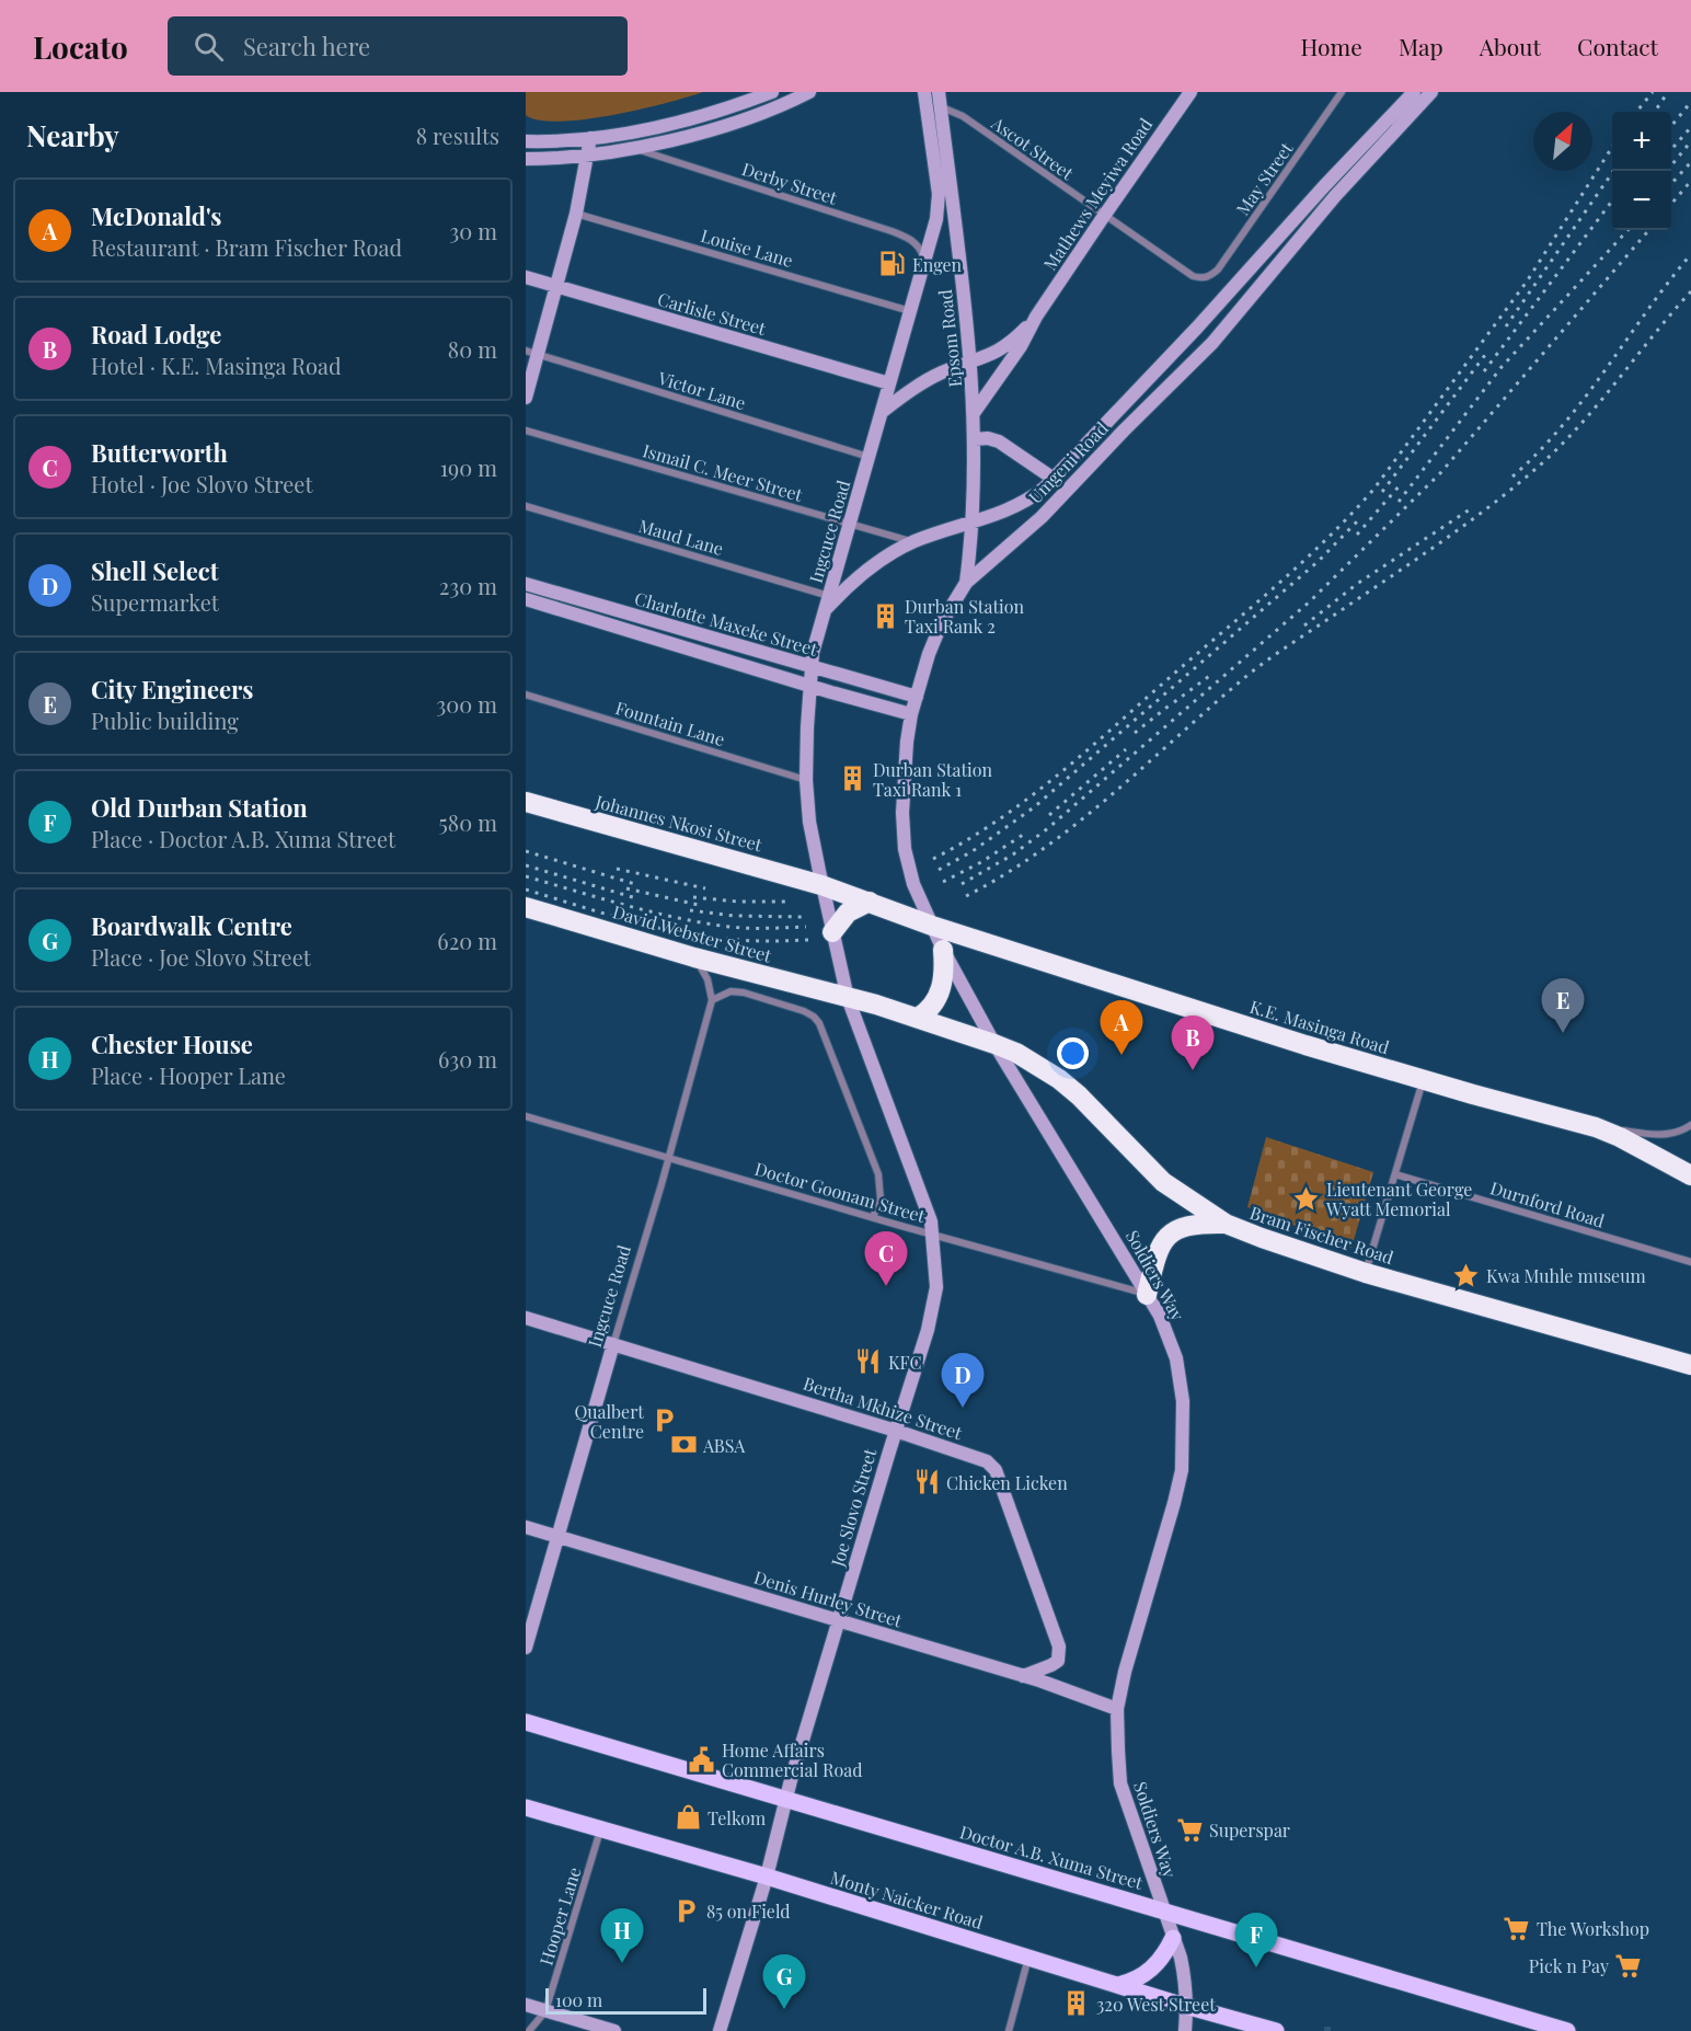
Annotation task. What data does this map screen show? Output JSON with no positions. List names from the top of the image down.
{
  "streets": {
    "highway": [
      "Johannes Nkosi Street",
      "David Webster Street",
      "K.E. Masinga Road",
      "Bram Fischer Road"
    ],
    "main road": [
      "Mathews Meyiwa Road",
      "Carlisle Street",
      "Epsom Road",
      "Umgeni Road",
      "Ingcuce Road",
      "Charlotte Maxeke Street",
      "Soldiers Way",
      "Bertha Mkhize Street",
      "Joe Slovo Street",
      "Denis Hurley Street",
      "Doctor A.B. Xuma Street",
      "Monty Naicker Road"
    ],
    "street": [
      "Ascot Street",
      "May Street",
      "Derby Street",
      "Louise Lane",
      "Victor Lane",
      "Ismail C. Meer Street",
      "Maud Lane",
      "Fountain Lane",
      "Doctor Goonam Street",
      "Durnford Road",
      "Hooper Lane"
    ]
  },
  "crossings": [
    ["Ascot Street", "May Street"],
    ["Ascot Street", "Mathews Meyiwa Road"],
    ["Ascot Street", "Epsom Road"],
    ["Derby Street", "Ingcuce Road"],
    ["Mathews Meyiwa Road", "Epsom Road"],
    ["Mathews Meyiwa Road", "Ingcuce Road"],
    ["Louise Lane", "Ingcuce Road"],
    ["Carlisle Street", "Ingcuce Road"],
    ["Epsom Road", "Umgeni Road"],
    ["Victor Lane", "Ingcuce Road"],
    ["Umgeni Road", "Ismail C. Meer Street"],
    ["Umgeni Road", "Ingcuce Road"],
    ["Umgeni Road", "Maud Lane"],
    ["Umgeni Road", "Charlotte Maxeke Street"],
    ["Umgeni Road", "Johannes Nkosi Street"],
    ["Umgeni Road", "David Webster Street"],
    ["Umgeni Road", "K.E. Masinga Road"],
    ["Umgeni Road", "Bram Fischer Road"],
    ["Umgeni Road", "Soldiers Way"],
    ["Umgeni Road", "Joe Slovo Street"],
    ["Ismail C. Meer Street", "Ingcuce Road"],
    ["Ingcuce Road", "Maud Lane"],
    ["Ingcuce Road", "Charlotte Maxeke Street"],
    ["Ingcuce Road", "Fountain Lane"],
    ["Ingcuce Road", "Johannes Nkosi Street"],
    ["Ingcuce Road", "David Webster Street"],
    ["Ingcuce Road", "K.E. Masinga Road"],
    ["Ingcuce Road", "Doctor Goonam Street"],
    ["Ingcuce Road", "Bram Fischer Road"],
    ["Ingcuce Road", "Soldiers Way"],
    ["Ingcuce Road", "Bertha Mkhize Street"],
    ["Ingcuce Road", "Joe Slovo Street"],
    ["Ingcuce Road", "Denis Hurley Street"],
    ["Johannes Nkosi Street", "David Webster Street"],
    ["Johannes Nkosi Street", "K.E. Masinga Road"],
    ["Johannes Nkosi Street", "Bram Fischer Road"],
    ["Johannes Nkosi Street", "Soldiers Way"],
    ["Johannes Nkosi Street", "Joe Slovo Street"],
    ["David Webster Street", "K.E. Masinga Road"],
    ["David Webster Street", "Bram Fischer Road"],
    ["David Webster Street", "Soldiers Way"],
    ["David Webster Street", "Joe Slovo Street"],
    ["K.E. Masinga Road", "Bram Fischer Road"],
    ["K.E. Masinga Road", "Soldiers Way"],
    ["K.E. Masinga Road", "Joe Slovo Street"],
    ["Doctor Goonam Street", "Soldiers Way"],
    ["Doctor Goonam Street", "Joe Slovo Street"],
    ["Bram Fischer Road", "Soldiers Way"],
    ["Bram Fischer Road", "Joe Slovo Street"],
    ["Soldiers Way", "Joe Slovo Street"],
    ["Soldiers Way", "Denis Hurley Street"],
    ["Soldiers Way", "Doctor A.B. Xuma Street"],
    ["Soldiers Way", "Monty Naicker Road"],
    ["Bertha Mkhize Street", "Joe Slovo Street"],
    ["Bertha Mkhize Street", "Denis Hurley Street"],
    ["Joe Slovo Street", "Denis Hurley Street"],
    ["Joe Slovo Street", "Doctor A.B. Xuma Street"],
    ["Joe Slovo Street", "Monty Naicker Road"],
    ["Monty Naicker Road", "Hooper Lane"]
  ],
  "places": {
    "fuel station": ["Engen"],
    "building": ["Durban Station Taxi Rank 2", "Durban Station Taxi Rank 1", "320 West Street"],
    "place": ["Lieutenant George Wyatt Memorial", "Kwa Muhle museum"],
    "restaurant": ["KFC", "Chicken Licken"],
    "parking": ["Qualbert Centre", "85 on Field"],
    "bank": ["ABSA"],
    "public building": ["Home Affairs Commercial Road"],
    "shop": ["Telkom"],
    "supermarket": ["Superspar", "The Workshop", "Pick n Pay"]
  },
  "scale_bar": "100 m",
  "north": "top right",
  "page": {
    "header": "Locato",
    "search": "Search here",
    "nav": [
      "Home",
      "Map",
      "About",
      "Contact"
    ],
    "heading": ["Nearby", "8 results"],
    "map_buttons": ["+", "−"],
    "list": [
      {
        "mark": "A",
        "name": "McDonald's",
        "note": "Restaurant · Bram Fischer Road",
        "value": "30 m"
      },
      {
        "mark": "B",
        "name": "Road Lodge",
        "note": "Hotel · K.E. Masinga Road",
        "value": "80 m"
      },
      {
        "mark": "C",
        "name": "Butterworth",
        "note": "Hotel · Joe Slovo Street",
        "value": "190 m"
      },
      {
        "mark": "D",
        "name": "Shell Select",
        "note": "Supermarket",
        "value": "230 m"
      },
      {
        "mark": "E",
        "name": "City Engineers",
        "note": "Public building",
        "value": "300 m"
      },
      {
        "mark": "F",
        "name": "Old Durban Station",
        "note": "Place · Doctor A.B. Xuma Street",
        "value": "580 m"
      },
      {
        "mark": "G",
        "name": "Boardwalk Centre",
        "note": "Place · Joe Slovo Street",
        "value": "620 m"
      },
      {
        "mark": "H",
        "name": "Chester House",
        "note": "Place · Hooper Lane",
        "value": "630 m"
      }
    ],
    "pins": [
      "E",
      "A",
      "B",
      "C",
      "D",
      "H",
      "F",
      "G"
    ],
    "scale": "100 m"
  }
}
